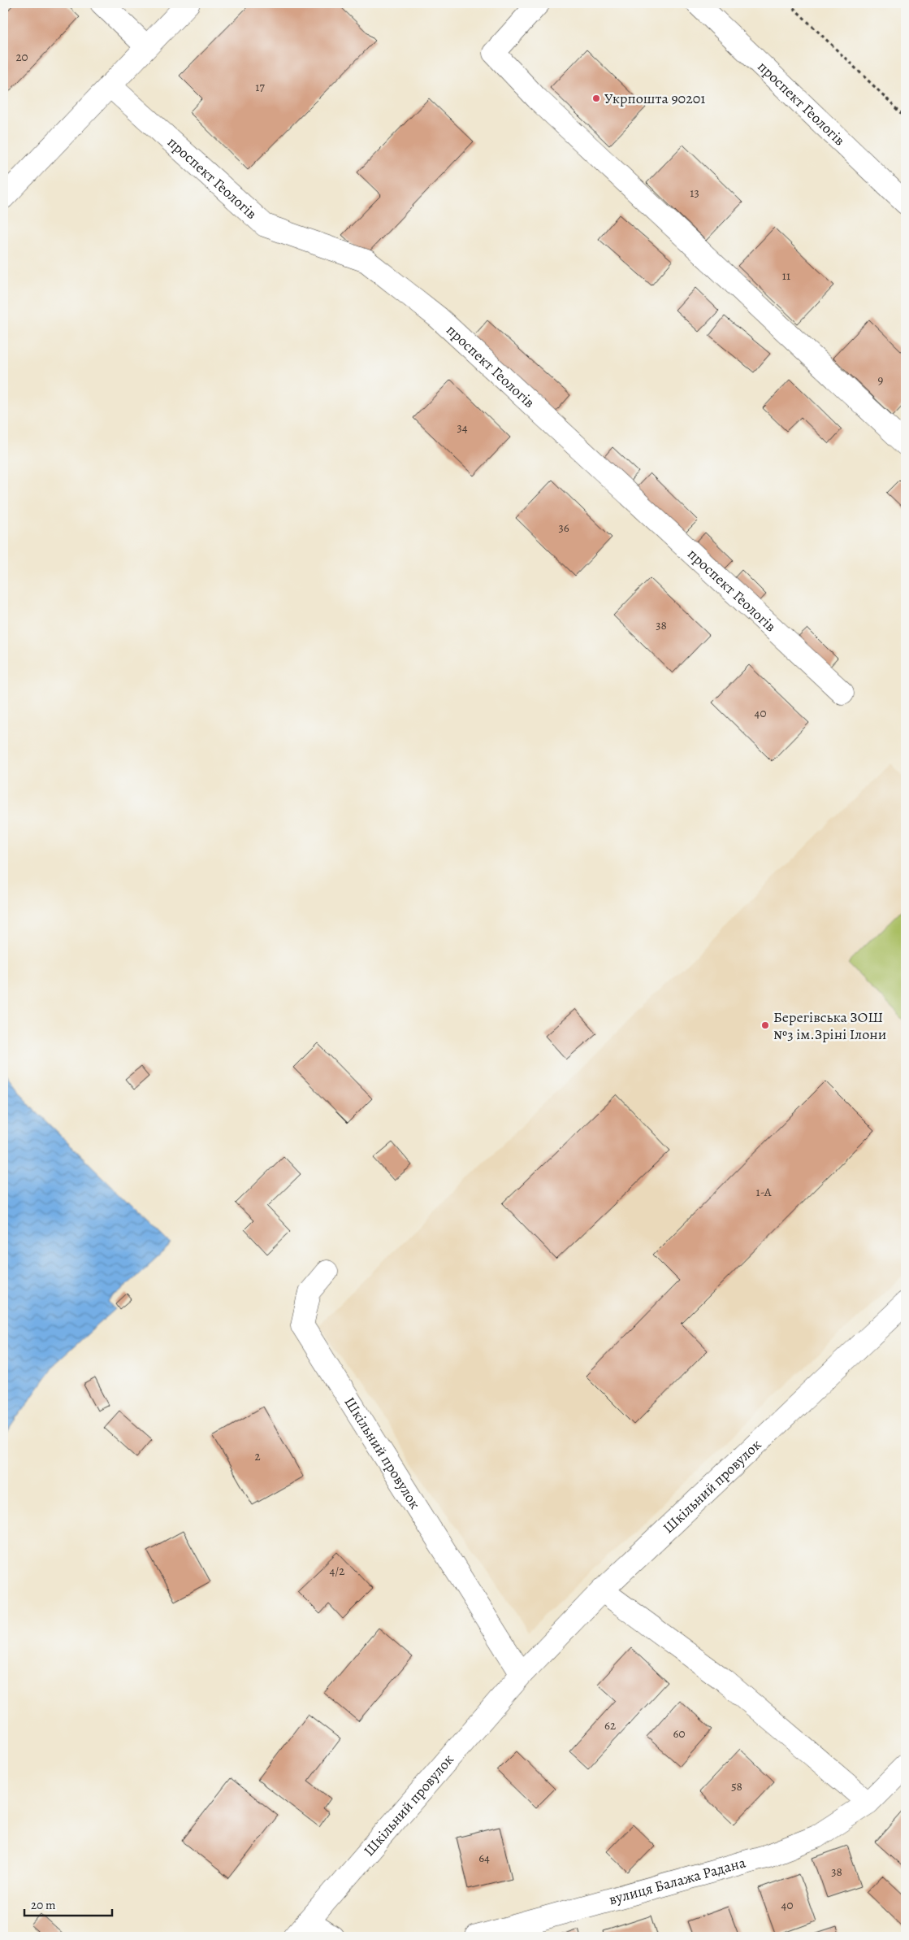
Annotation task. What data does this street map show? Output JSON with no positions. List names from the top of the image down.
{
  "streets": {
    "main road": ["проспект Геологів", "Шкільний провулок", "вулиця Балажа Радана"]
  },
  "places": ["Укрпошта 90201", "Берегівська ЗОШ №3 ім.Зріні Ілони"],
  "house_numbers": [
    "20",
    "17",
    "13",
    "11",
    "9",
    "34",
    "36",
    "38",
    "40",
    "1-А",
    "2",
    "4/2",
    "62",
    "60",
    "58",
    "64",
    "38",
    "40"
  ],
  "scale_bar": "20 m"
}
